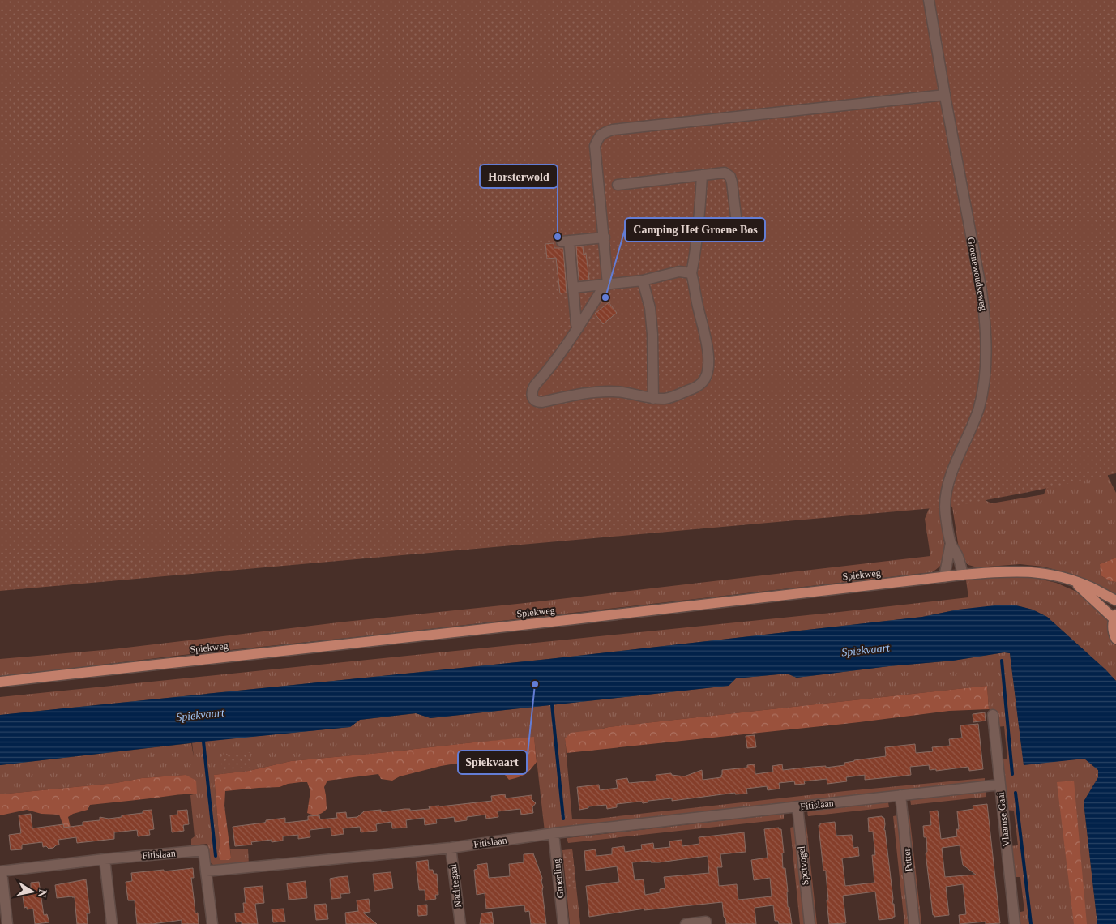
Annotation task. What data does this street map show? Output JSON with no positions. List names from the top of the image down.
{
  "streets": {
    "main road": ["Spiekweg"],
    "street": [
      "Groenewoudseweg",
      "Fitislaan",
      "Vlaamse Gaai",
      "Putter",
      "Spotvogel",
      "Groenling",
      "Nachtegaal"
    ]
  },
  "crossings": [
    ["Groenewoudseweg", "Spiekweg"],
    ["Fitislaan", "Vlaamse Gaai"],
    ["Fitislaan", "Putter"],
    ["Fitislaan", "Spotvogel"],
    ["Fitislaan", "Groenling"],
    ["Fitislaan", "Nachtegaal"]
  ],
  "water": ["Spiekvaart"],
  "places": ["Horsterwold", "Camping Het Groene Bos", "Spiekvaart"],
  "north": "right"
}
